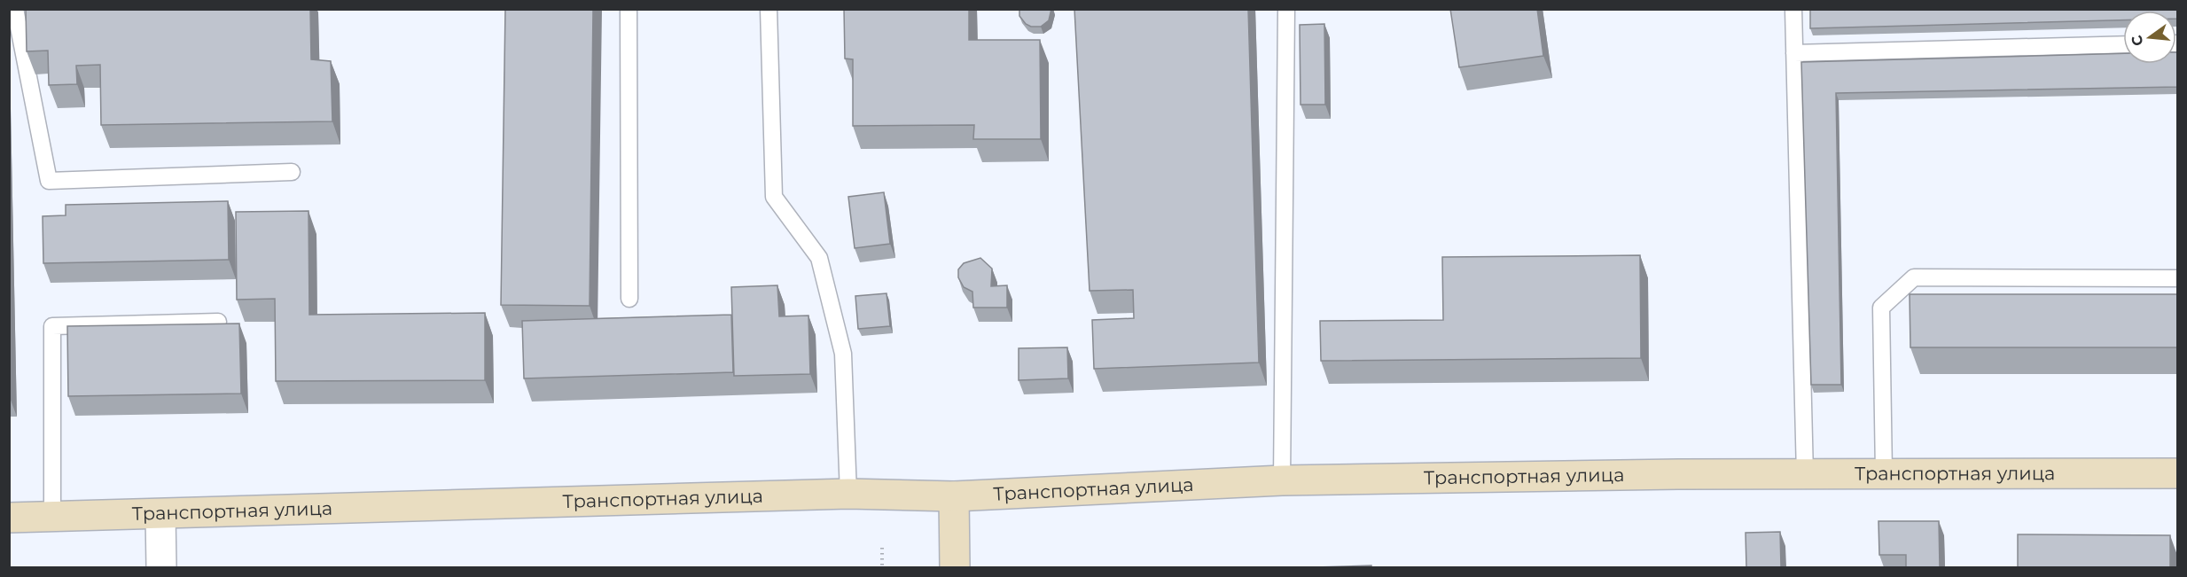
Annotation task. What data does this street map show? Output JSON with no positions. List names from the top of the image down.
{
  "streets": {
    "street": ["Транспортная улица"]
  },
  "north": "left"
}
